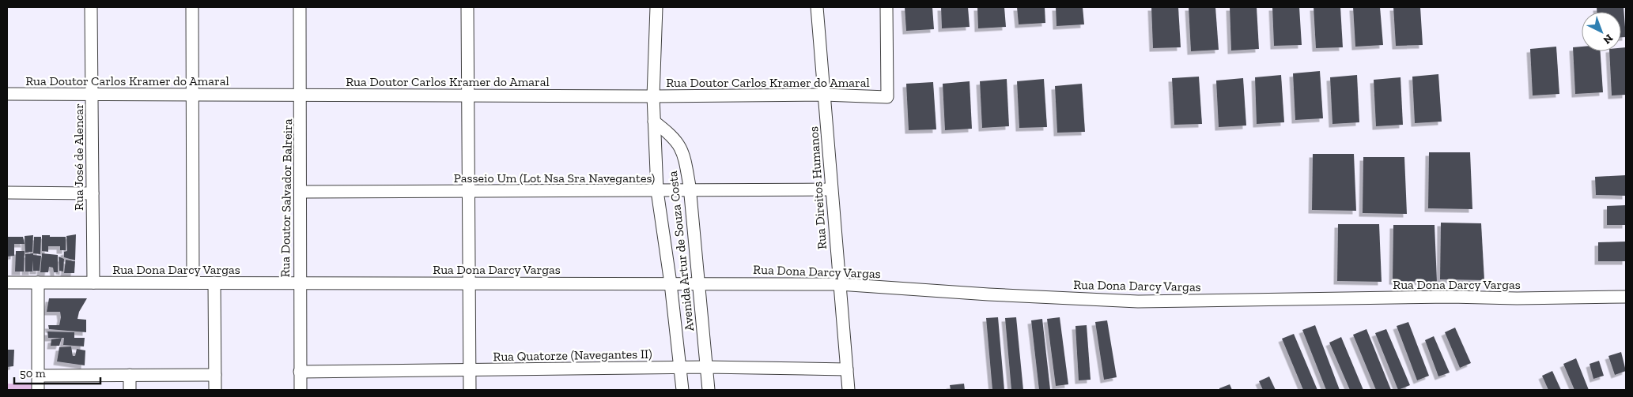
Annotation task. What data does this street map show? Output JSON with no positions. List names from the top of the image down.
{
  "streets": {
    "street": [
      "Rua Doutor Carlos Kramer do Amaral",
      "Rua José de Alencar",
      "Passeio Um (Lot Nsa Sra Navegantes)",
      "Rua Direitos Humanos",
      "Rua Doutor Salvador Balreira",
      "Avenida Artur de Souza Costa",
      "Rua Dona Darcy Vargas",
      "Rua Quatorze (Navegantes II)"
    ]
  },
  "crossings": [
    ["Rua Doutor Carlos Kramer do Amaral", "Rua José de Alencar"],
    ["Rua Doutor Carlos Kramer do Amaral", "Rua Direitos Humanos"],
    ["Rua Doutor Carlos Kramer do Amaral", "Rua Doutor Salvador Balreira"],
    ["Rua Doutor Carlos Kramer do Amaral", "Avenida Artur de Souza Costa"],
    ["Rua José de Alencar", "Rua Dona Darcy Vargas"],
    ["Passeio Um (Lot Nsa Sra Navegantes)", "Rua Direitos Humanos"],
    ["Passeio Um (Lot Nsa Sra Navegantes)", "Rua Doutor Salvador Balreira"],
    ["Passeio Um (Lot Nsa Sra Navegantes)", "Avenida Artur de Souza Costa"],
    ["Rua Direitos Humanos", "Rua Dona Darcy Vargas"],
    ["Rua Direitos Humanos", "Rua Quatorze (Navegantes II)"],
    ["Rua Doutor Salvador Balreira", "Rua Dona Darcy Vargas"],
    ["Rua Doutor Salvador Balreira", "Rua Quatorze (Navegantes II)"],
    ["Avenida Artur de Souza Costa", "Rua Dona Darcy Vargas"],
    ["Avenida Artur de Souza Costa", "Rua Quatorze (Navegantes II)"]
  ],
  "scale_bar": "50 m",
  "north": "bottom right"
}
